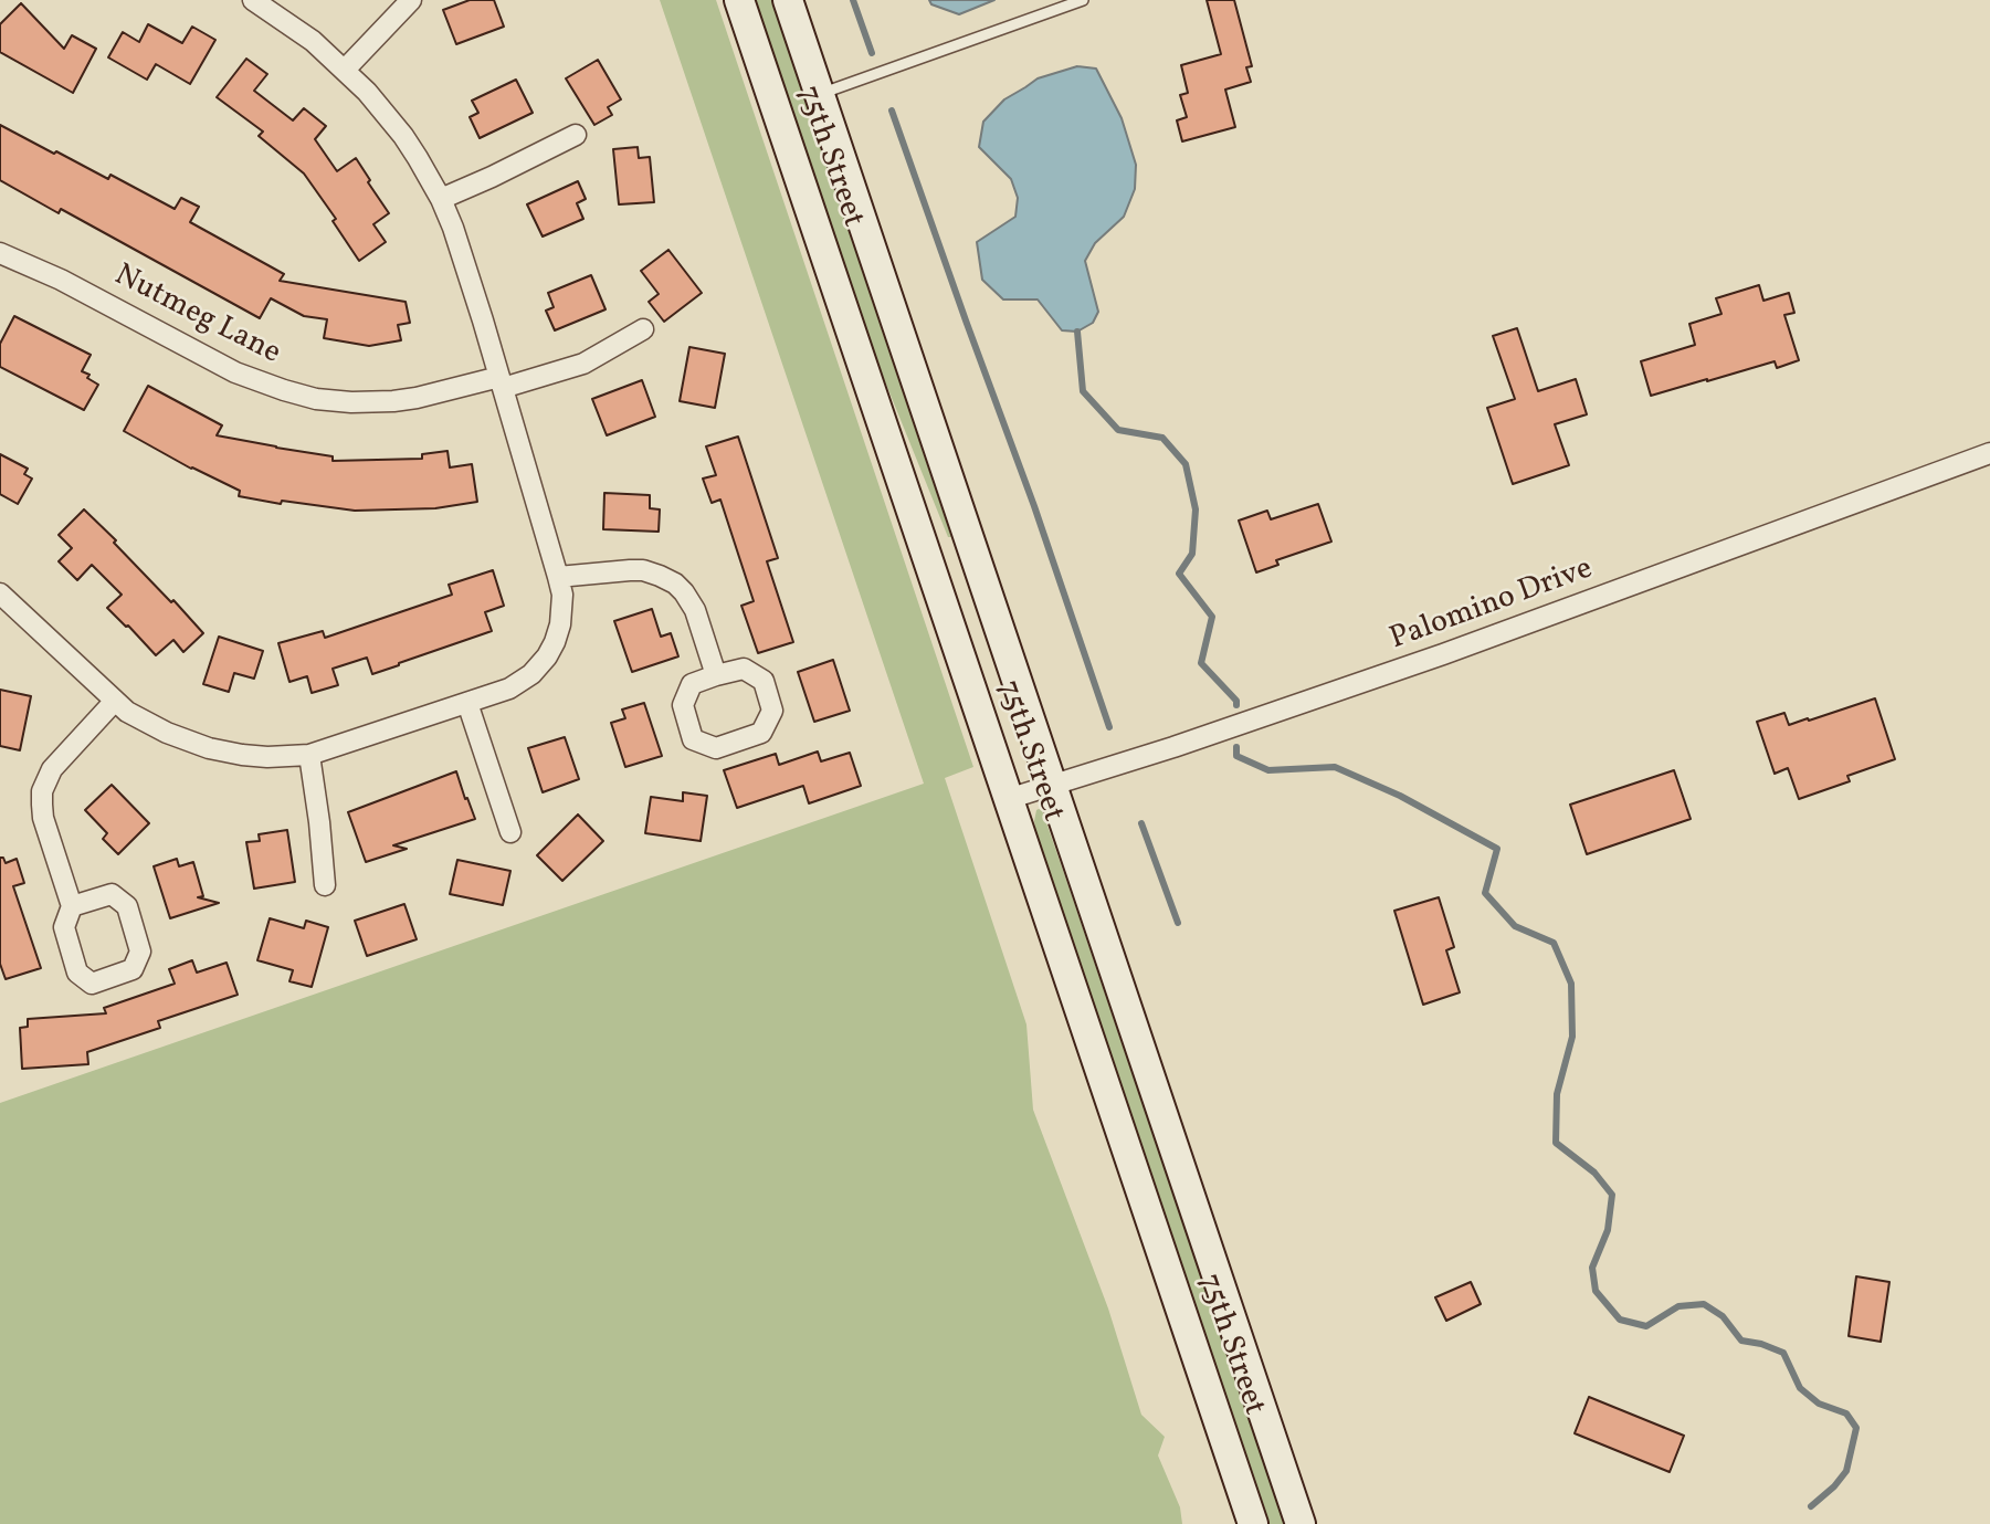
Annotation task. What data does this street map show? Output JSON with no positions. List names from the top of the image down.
{
  "streets": {
    "main road": ["75th Street"],
    "street": ["Nutmeg Lane", "Palomino Drive"]
  },
  "crossings": [
    ["75th Street", "Palomino Drive"]
  ]
}
